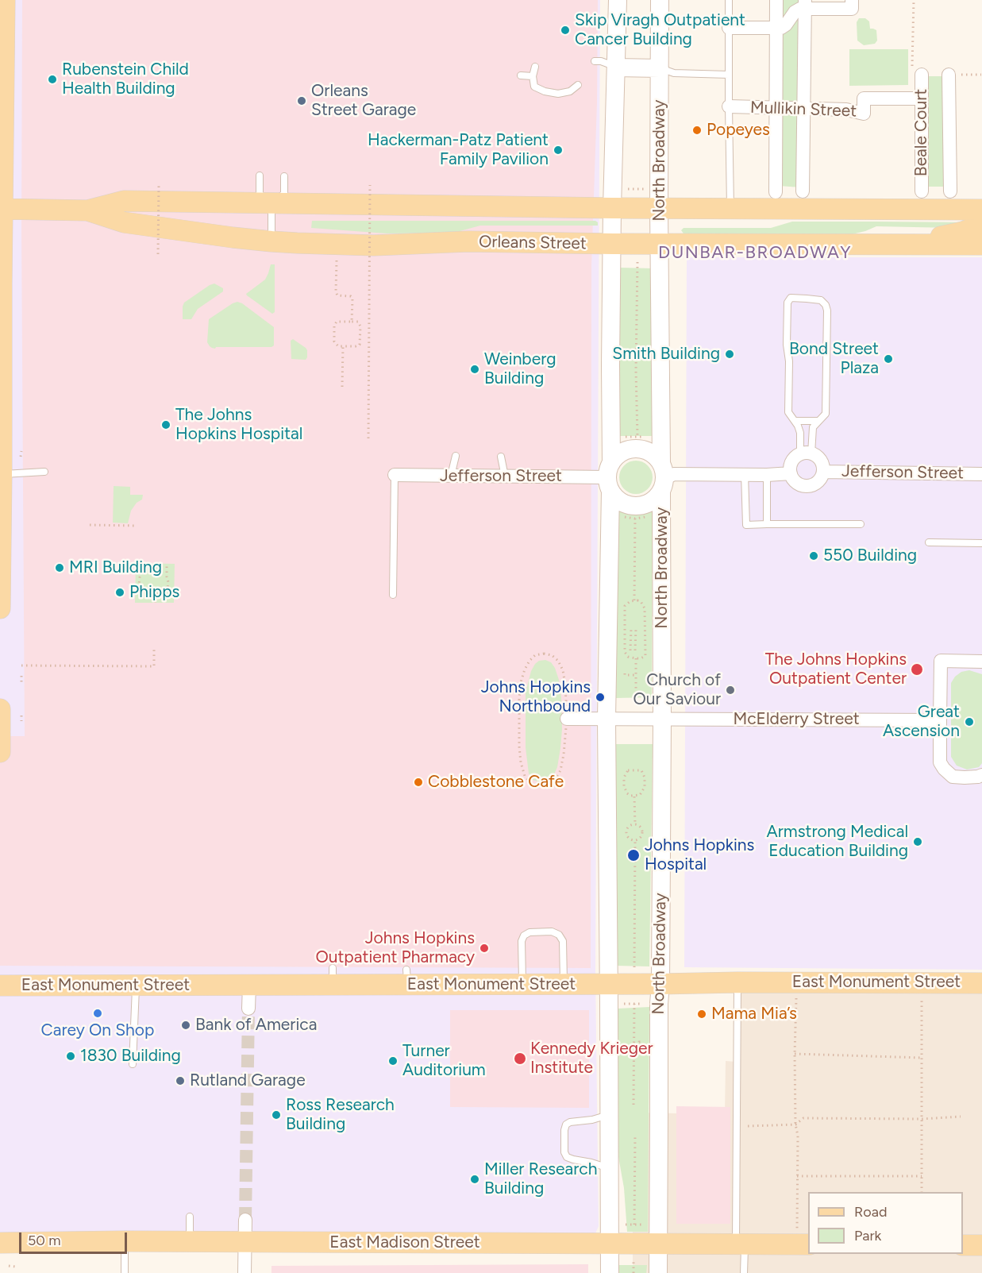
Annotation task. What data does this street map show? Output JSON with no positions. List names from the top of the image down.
{
  "streets": {
    "main road": [
      "North Broadway",
      "Orleans Street",
      "East Monument Street",
      "East Madison Street"
    ],
    "street": [
      "Mullikin Street",
      "Beale Court",
      "Jefferson Street",
      "McElderry Street"
    ]
  },
  "crossings": [
    ["Mullikin Street", "Beale Court"],
    ["North Broadway", "Orleans Street"],
    ["North Broadway", "Jefferson Street"],
    ["North Broadway", "McElderry Street"],
    ["North Broadway", "East Monument Street"],
    ["North Broadway", "East Madison Street"]
  ],
  "districts": ["DUNBAR-BROADWAY"],
  "places": [
    "Skip Viragh Outpatient Cancer Building",
    "Rubenstein Child Health Building",
    "Orleans Street Garage",
    "Popeyes",
    "Hackerman-Patz Patient Family Pavilion",
    "Smith Building",
    "Bond Street Plaza",
    "Weinberg Building",
    "The Johns Hopkins Hospital",
    "550 Building",
    "MRI Building",
    "Phipps",
    "The Johns Hopkins Outpatient Center",
    "Church of Our Saviour",
    "Johns Hopkins Northbound",
    "Great Ascension",
    "Cobblestone Cafe",
    "Armstrong Medical Education Building",
    "Johns Hopkins Hospital",
    "Johns Hopkins Outpatient Pharmacy",
    "Carey On Shop",
    "Mama Mia’s",
    "Bank of America",
    "1830 Building",
    "Kennedy Krieger Institute",
    "Turner Auditorium",
    "Rutland Garage",
    "Ross Research Building",
    "Miller Research Building"
  ],
  "legend": ["Road", "Park"],
  "scale_bar": "50 m"
}
